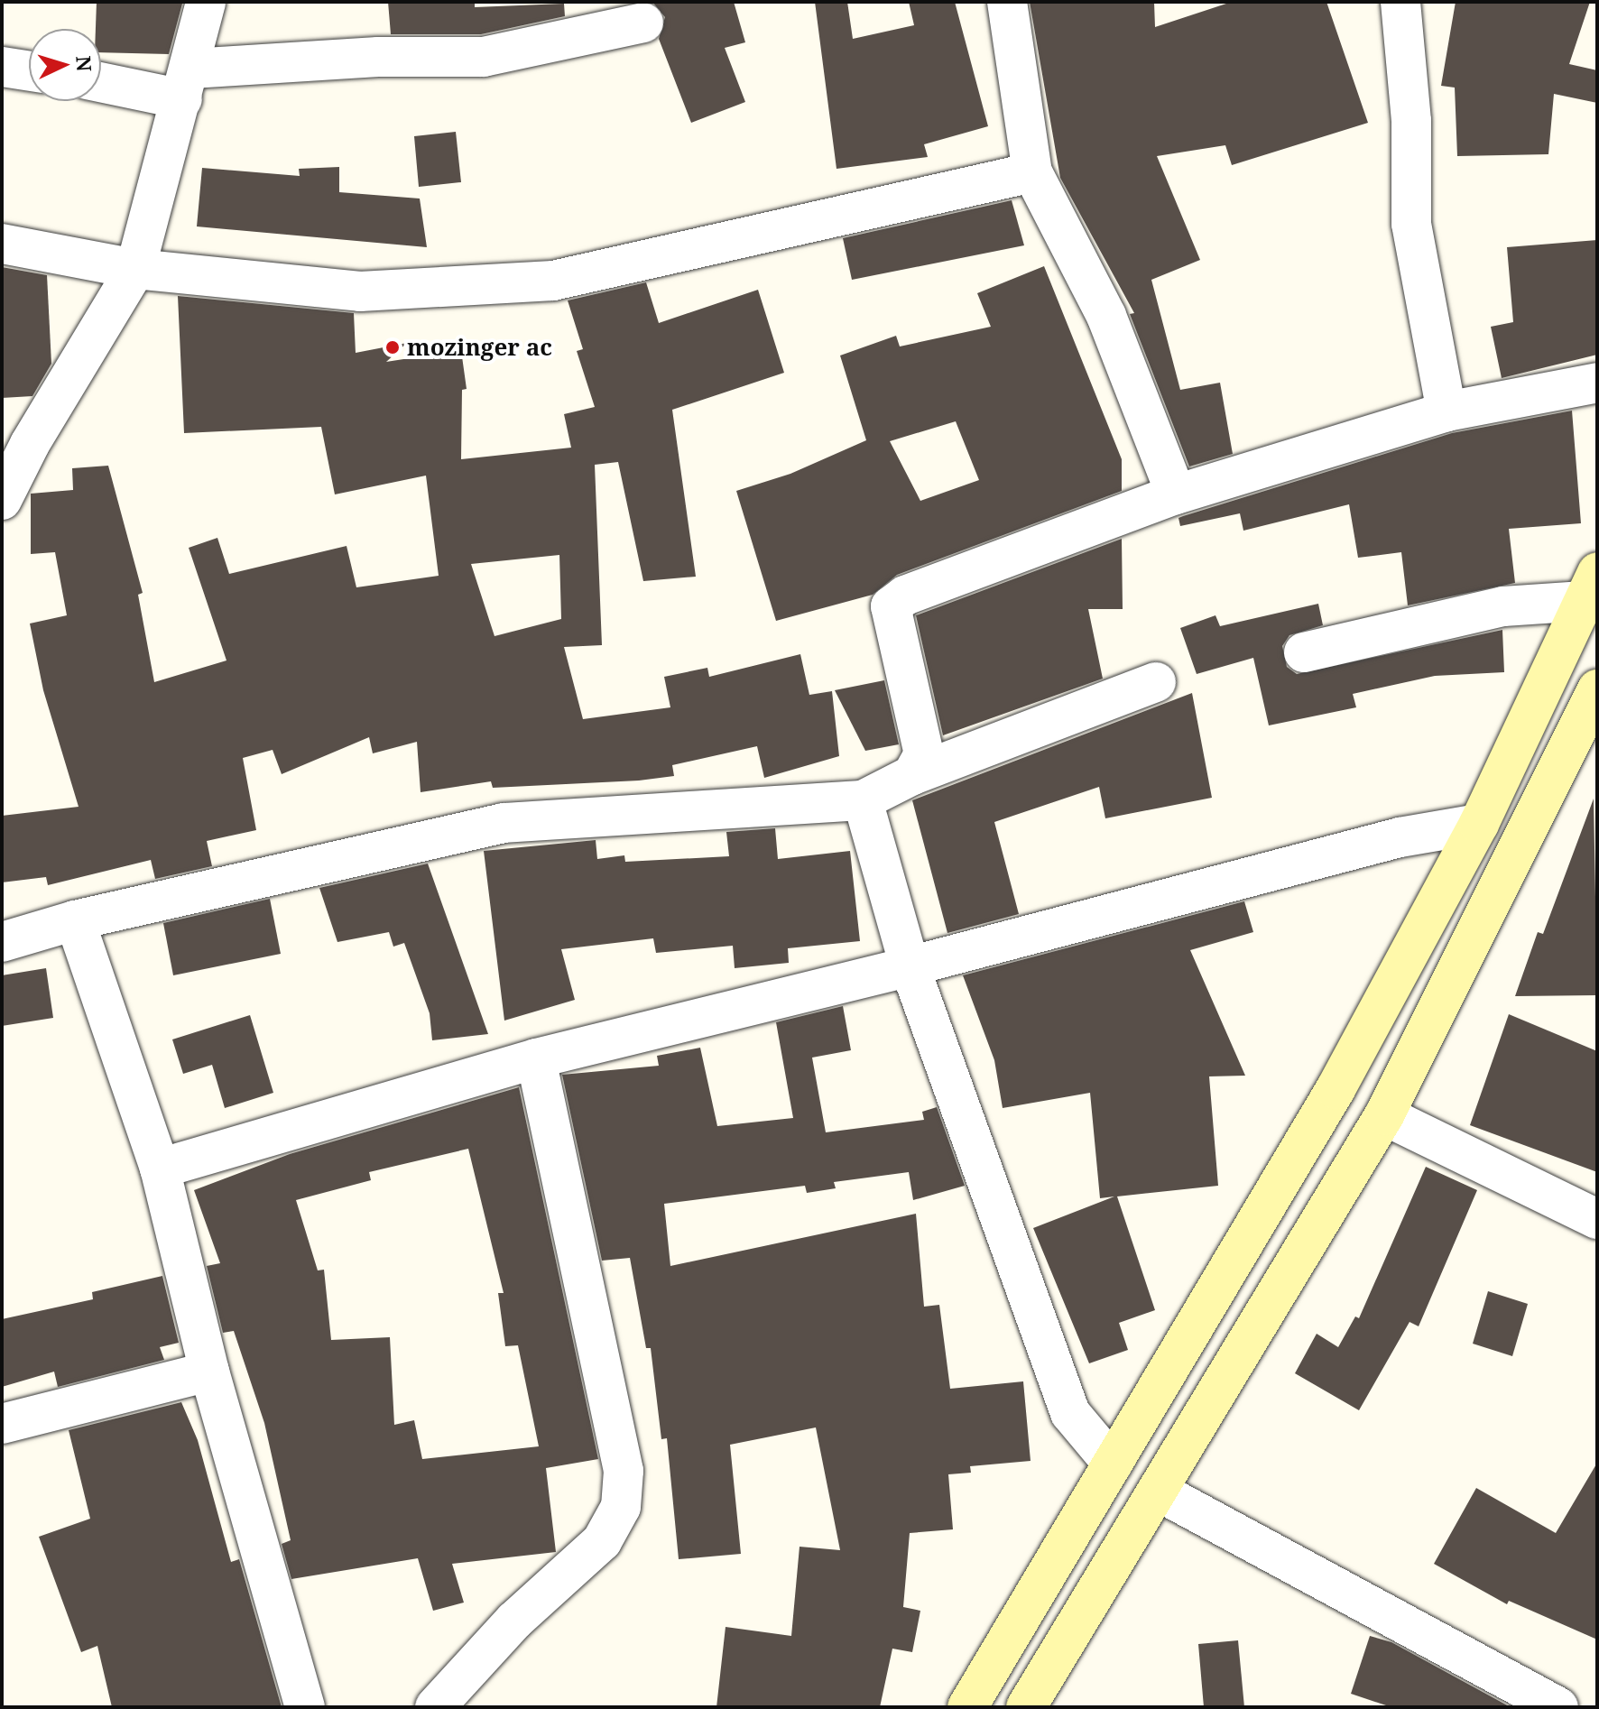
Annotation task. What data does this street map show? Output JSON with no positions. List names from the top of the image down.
{
  "places": ["mozinger ac"],
  "north": "right"
}
